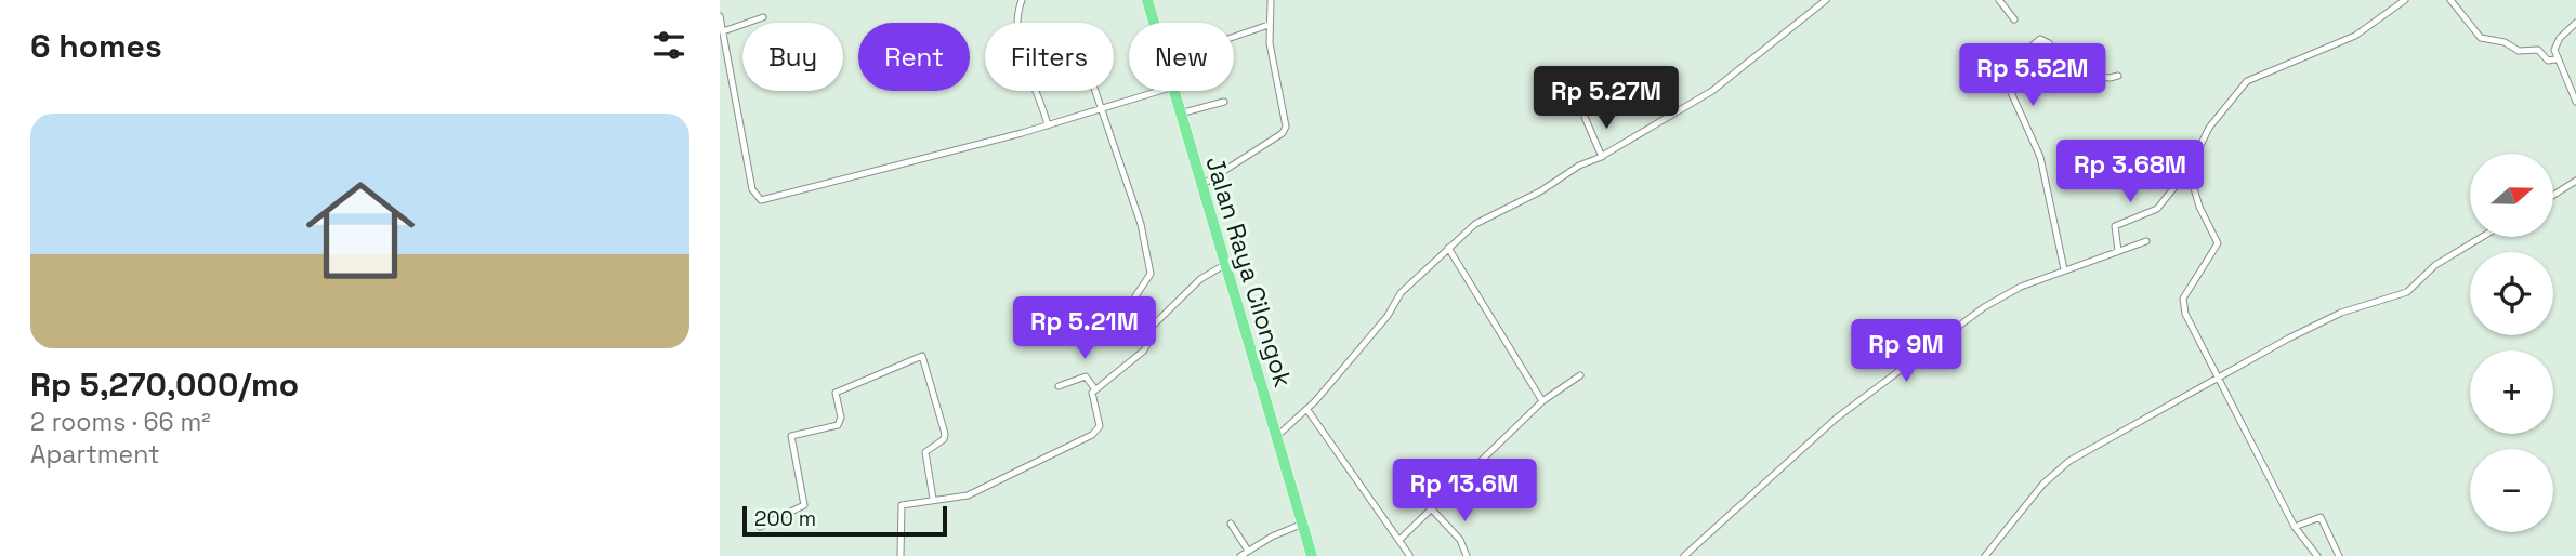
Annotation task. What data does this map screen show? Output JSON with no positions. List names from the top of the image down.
{
  "streets": {
    "highway": ["Jalan Raya Cilongok"]
  },
  "scale_bar": "200 m",
  "north": "right",
  "page": {
    "heading": "6 homes",
    "chip": [
      "Buy",
      "Rent",
      "Filters",
      "New"
    ],
    "price": [
      "Rp 5.52M",
      "Rp 5.27M",
      "Rp 3.68M",
      "Rp 5.21M",
      "Rp 9M",
      "Rp 13.6M"
    ],
    "list": [
      {
        "name": "Rp 5,270,000/mo",
        "note": "2 rooms · 66 m² · Apartment"
      }
    ],
    "map_buttons": ["+", "−"],
    "scale": "200 m"
  }
}
